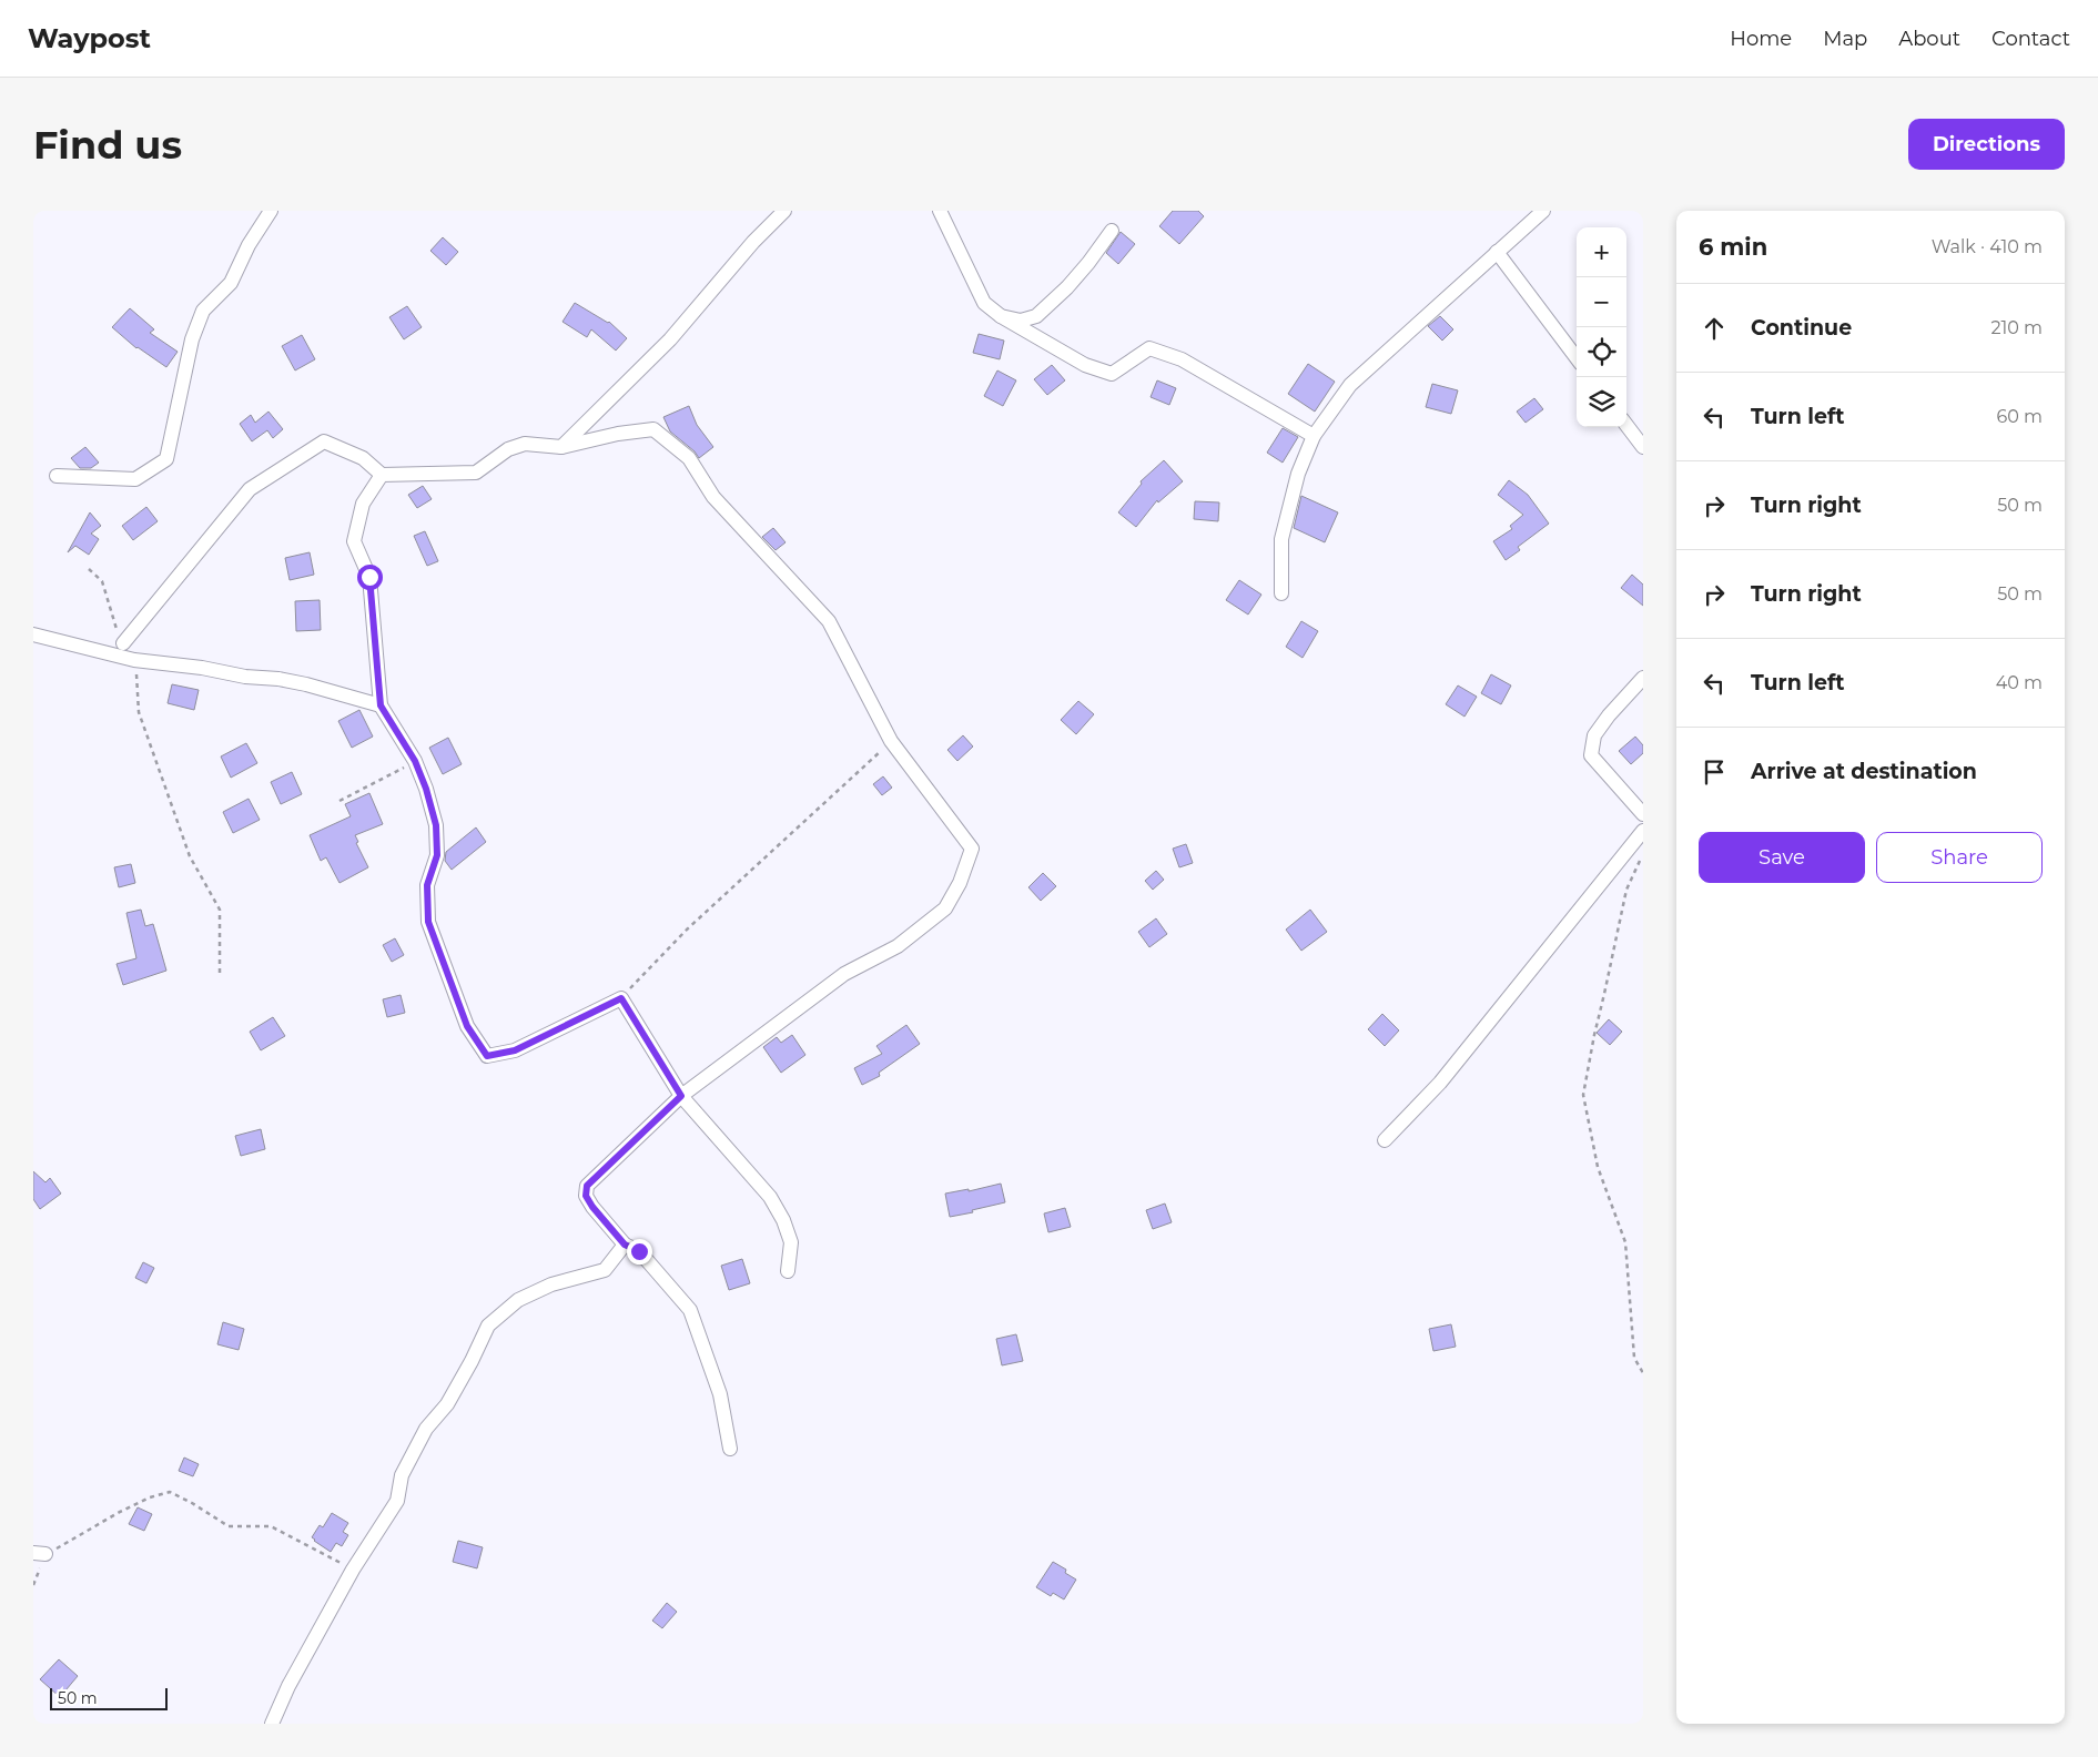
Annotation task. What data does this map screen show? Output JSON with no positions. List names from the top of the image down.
{
  "scale_bar": "50 m",
  "page": {
    "header": "Waypost",
    "nav": [
      "Home",
      "Map",
      "About",
      "Contact"
    ],
    "buttons": [
      "Directions",
      ["Save", "Share"]
    ],
    "title": "Find us",
    "heading": ["6 min", "Walk · 410 m"],
    "map_buttons": ["+", "−"],
    "list": [
      ["Continue", "210 m"],
      ["Turn left", "60 m"],
      ["Turn right", "50 m"],
      ["Turn right", "50 m"],
      ["Turn left", "40 m"],
      "Arrive at destination"
    ],
    "scale": "50 m"
  }
}
